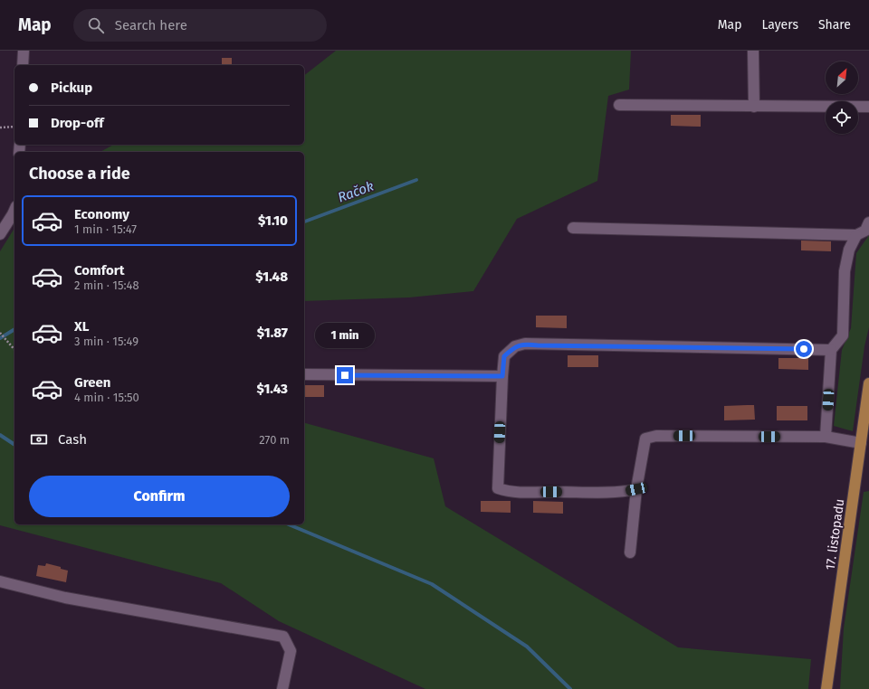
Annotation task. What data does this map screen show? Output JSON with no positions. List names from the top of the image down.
{
  "streets": {
    "main road": ["17. listopadu"]
  },
  "water": ["Račok"],
  "north": "top right",
  "page": {
    "header": "Map",
    "search": "Search here",
    "nav": ["Map", "Layers", "Share"],
    "banner": ["Pickup", "Drop-off"],
    "heading": "Choose a ride",
    "list": [
      {
        "name": "Economy",
        "note": "1 min · 15:47",
        "value": "$1.10"
      },
      {
        "name": "Comfort",
        "note": "2 min · 15:48",
        "value": "$1.48"
      },
      {
        "name": "XL",
        "note": "3 min · 15:49",
        "value": "$1.87"
      },
      {
        "name": "Green",
        "note": "4 min · 15:50",
        "value": "$1.43"
      }
    ],
    "bubble": "1 min",
    "pay": ["Cash", "270 m"],
    "buttons": "Confirm"
  }
}
